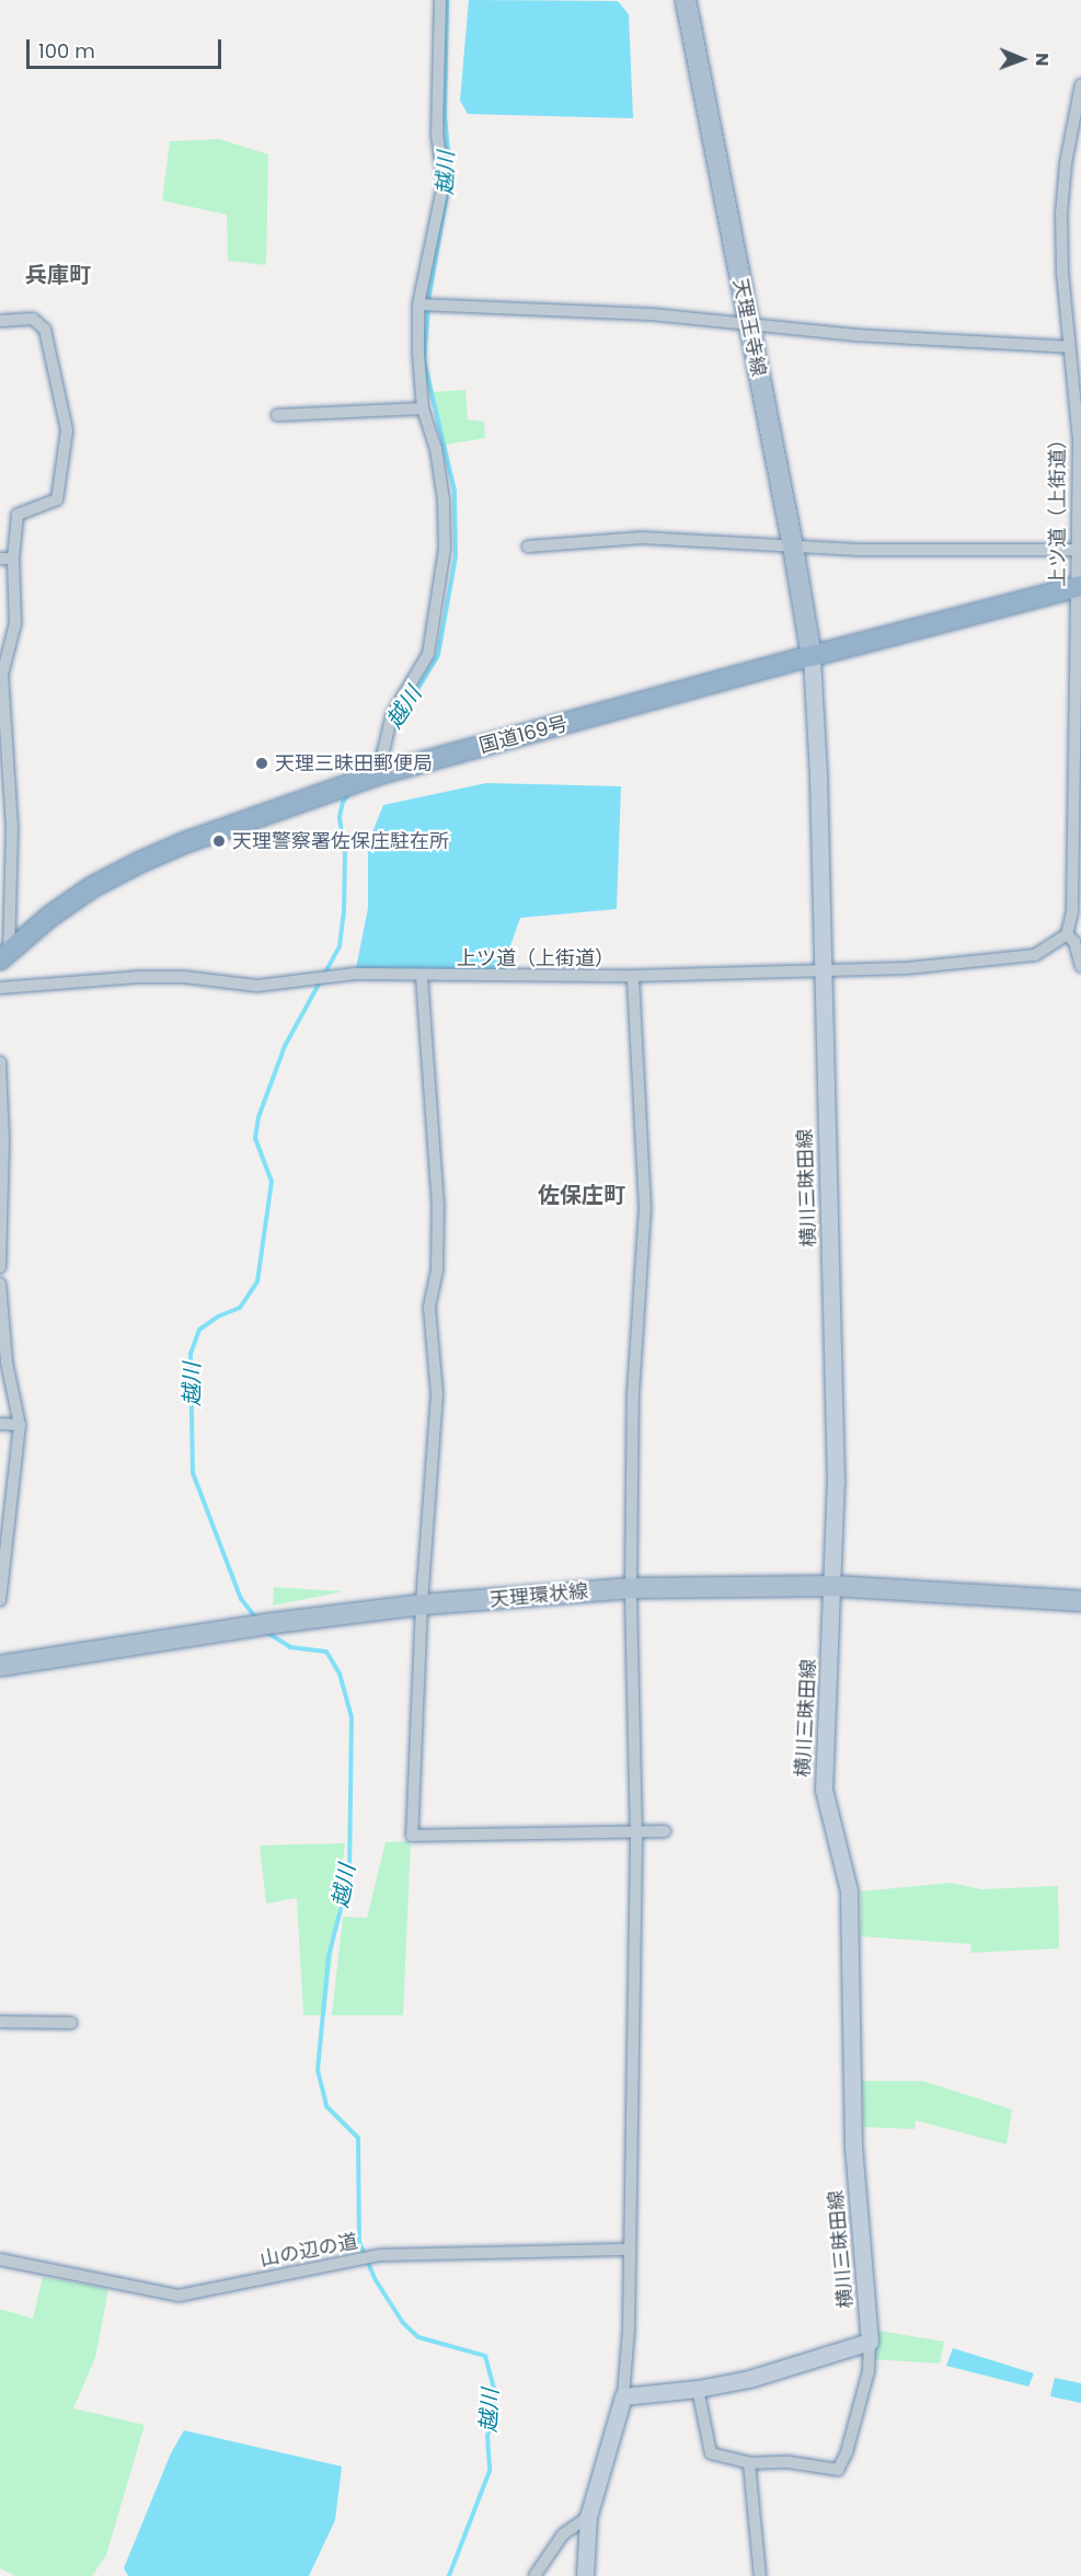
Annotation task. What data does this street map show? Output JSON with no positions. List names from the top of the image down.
{
  "streets": {
    "highway": ["国道169号"],
    "main road": ["天理王寺線", "横川三昧田線", "天理環状線"],
    "street": ["上ツ道（上街道）", "山の辺の道"]
  },
  "crossings": [
    ["天理王寺線", "国道169号"],
    ["天理王寺線", "横川三昧田線"],
    ["上ツ道（上街道）", "国道169号"],
    ["上ツ道（上街道）", "横川三昧田線"],
    ["国道169号", "横川三昧田線"],
    ["横川三昧田線", "天理環状線"]
  ],
  "districts": ["兵庫町", "佐保庄町"],
  "water": ["越川"],
  "places": ["天理三昧田郵便局", "天理警察署佐保庄駐在所"],
  "scale_bar": "100 m",
  "north": "right"
}
